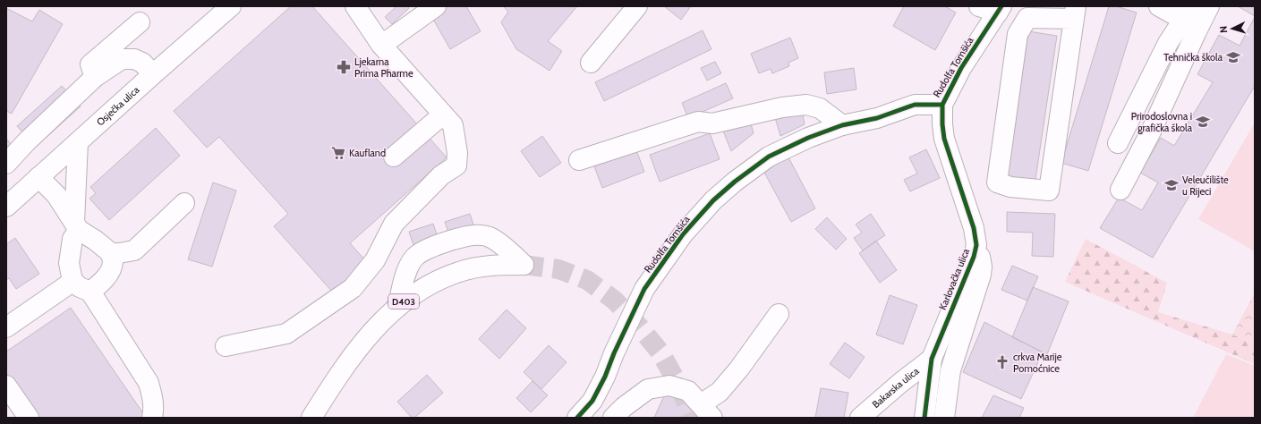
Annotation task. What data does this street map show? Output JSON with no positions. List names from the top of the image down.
{
  "streets": {
    "street": [
      "Rudolfa Tomšića",
      "Osječka ulica",
      "Karlovačka ulica",
      "D403",
      "Bakarska ulica"
    ]
  },
  "crossings": [
    ["Rudolfa Tomšića", "Karlovačka ulica"],
    ["Karlovačka ulica", "Bakarska ulica"]
  ],
  "places": {
    "school or university": ["Tehnička škola", "Prirodoslovna i grafička škola", "Veleučilište u Rijeci"],
    "pharmacy": ["Ljekarna Prima Pharme"],
    "supermarket": ["Kaufland"],
    "church": ["crkva Marije Pomoćnice"]
  },
  "north": "left"
}
